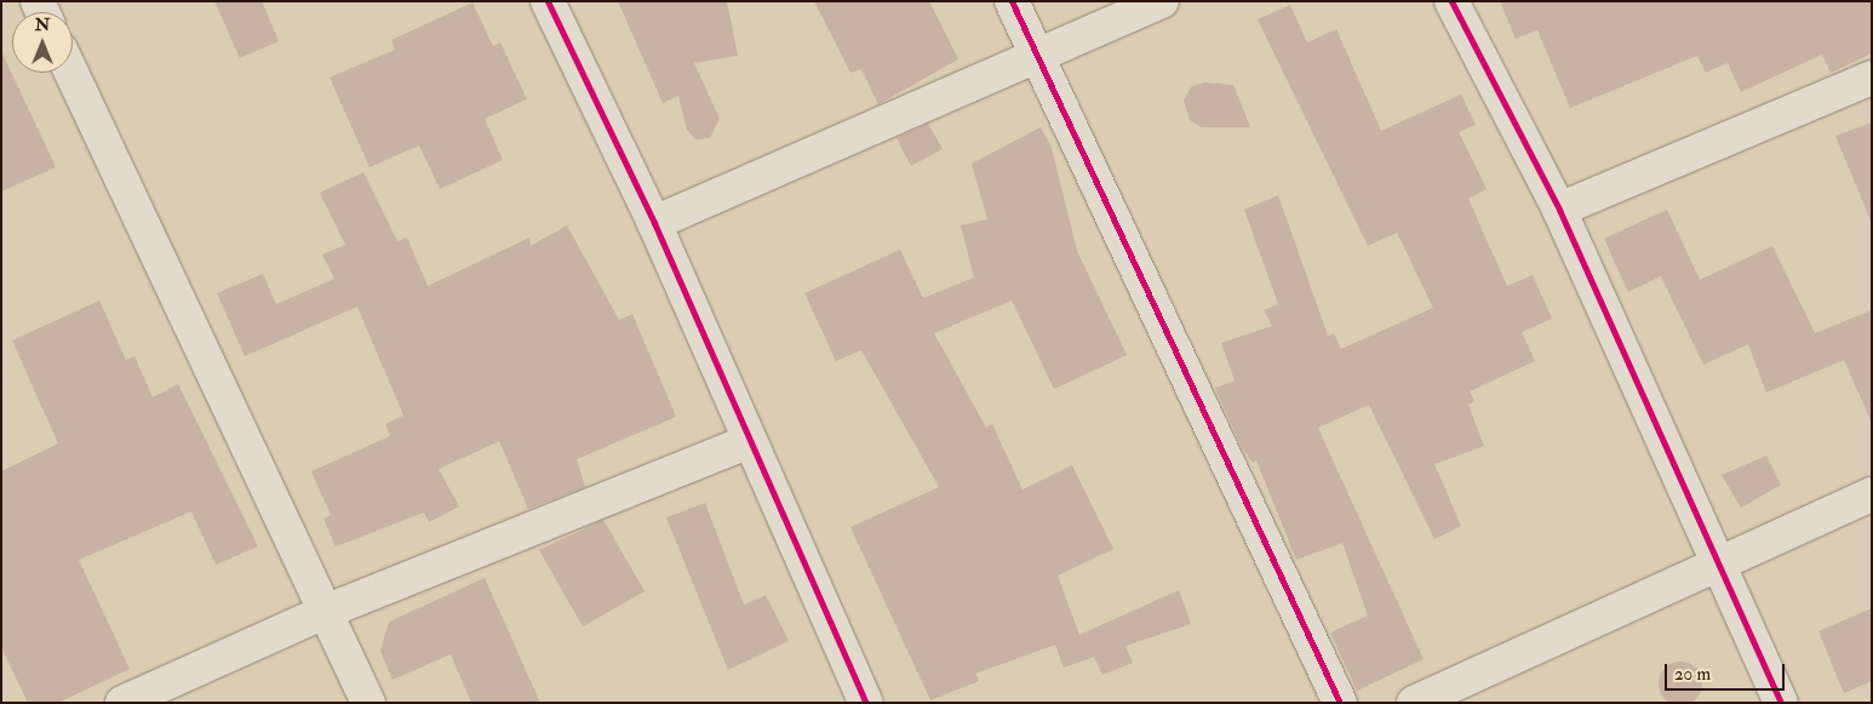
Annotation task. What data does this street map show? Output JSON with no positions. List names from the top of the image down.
{
  "scale_bar": "20 m",
  "north": "top"
}
